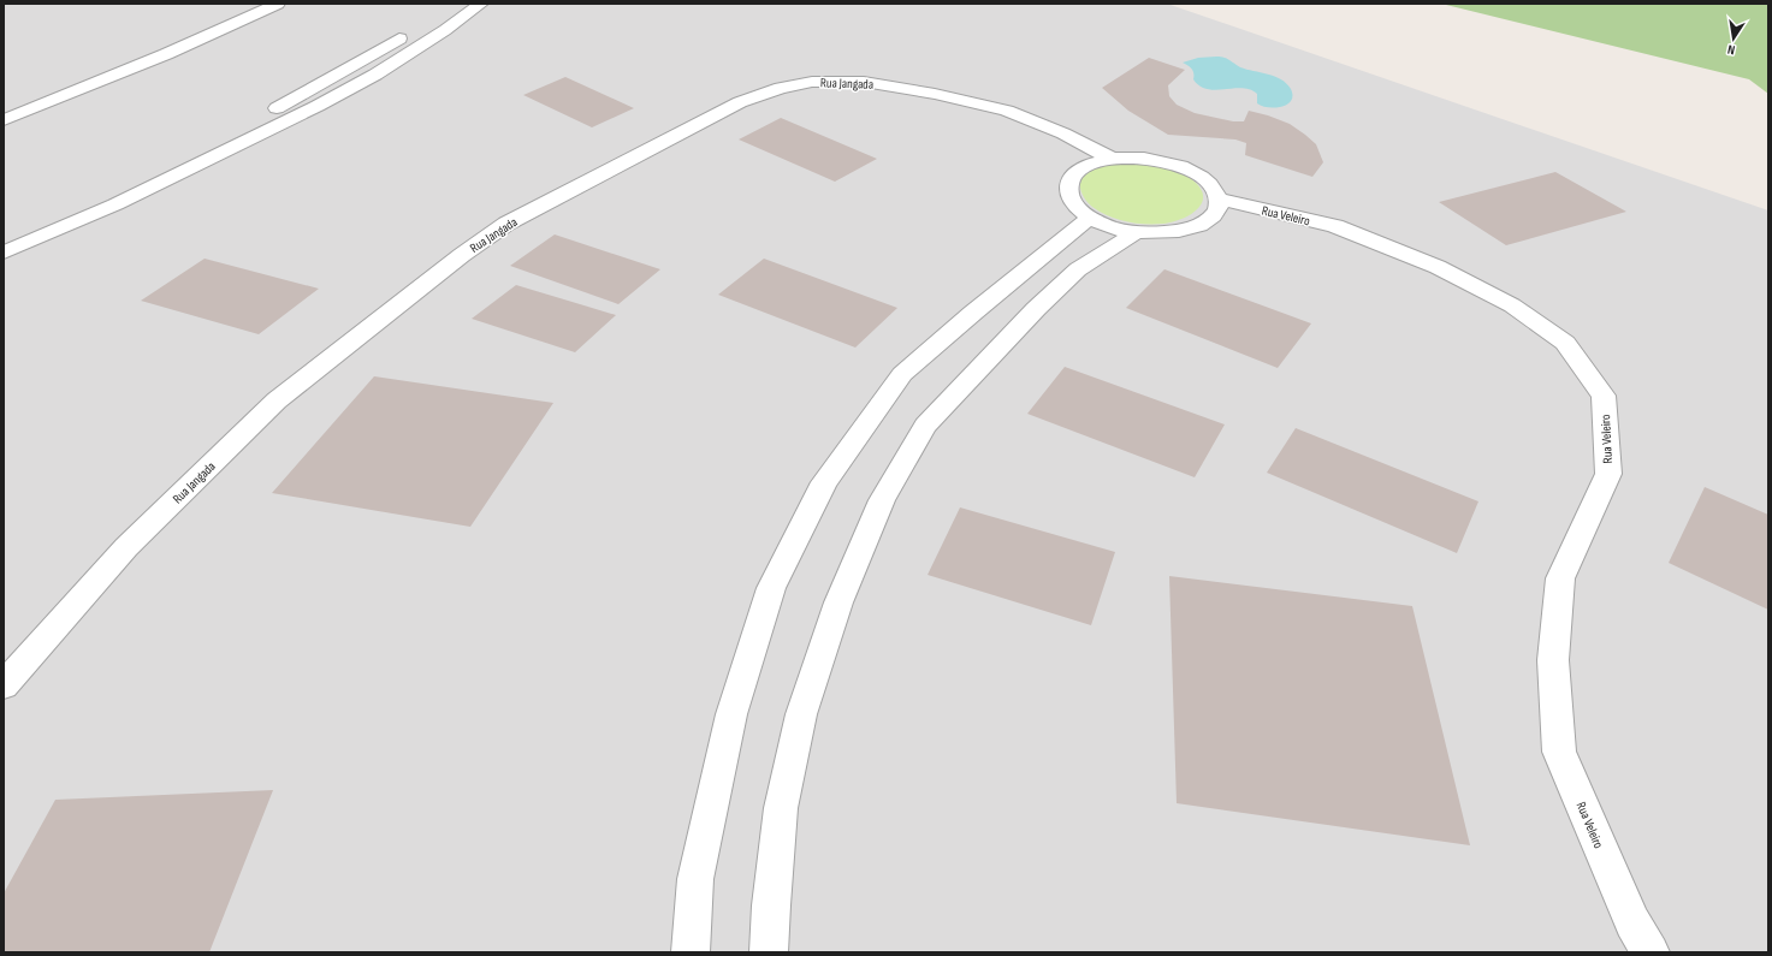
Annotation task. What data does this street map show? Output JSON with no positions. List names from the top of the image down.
{
  "streets": {
    "street": ["Rua Jangada", "Rua Veleiro"]
  },
  "north": "bottom"
}
